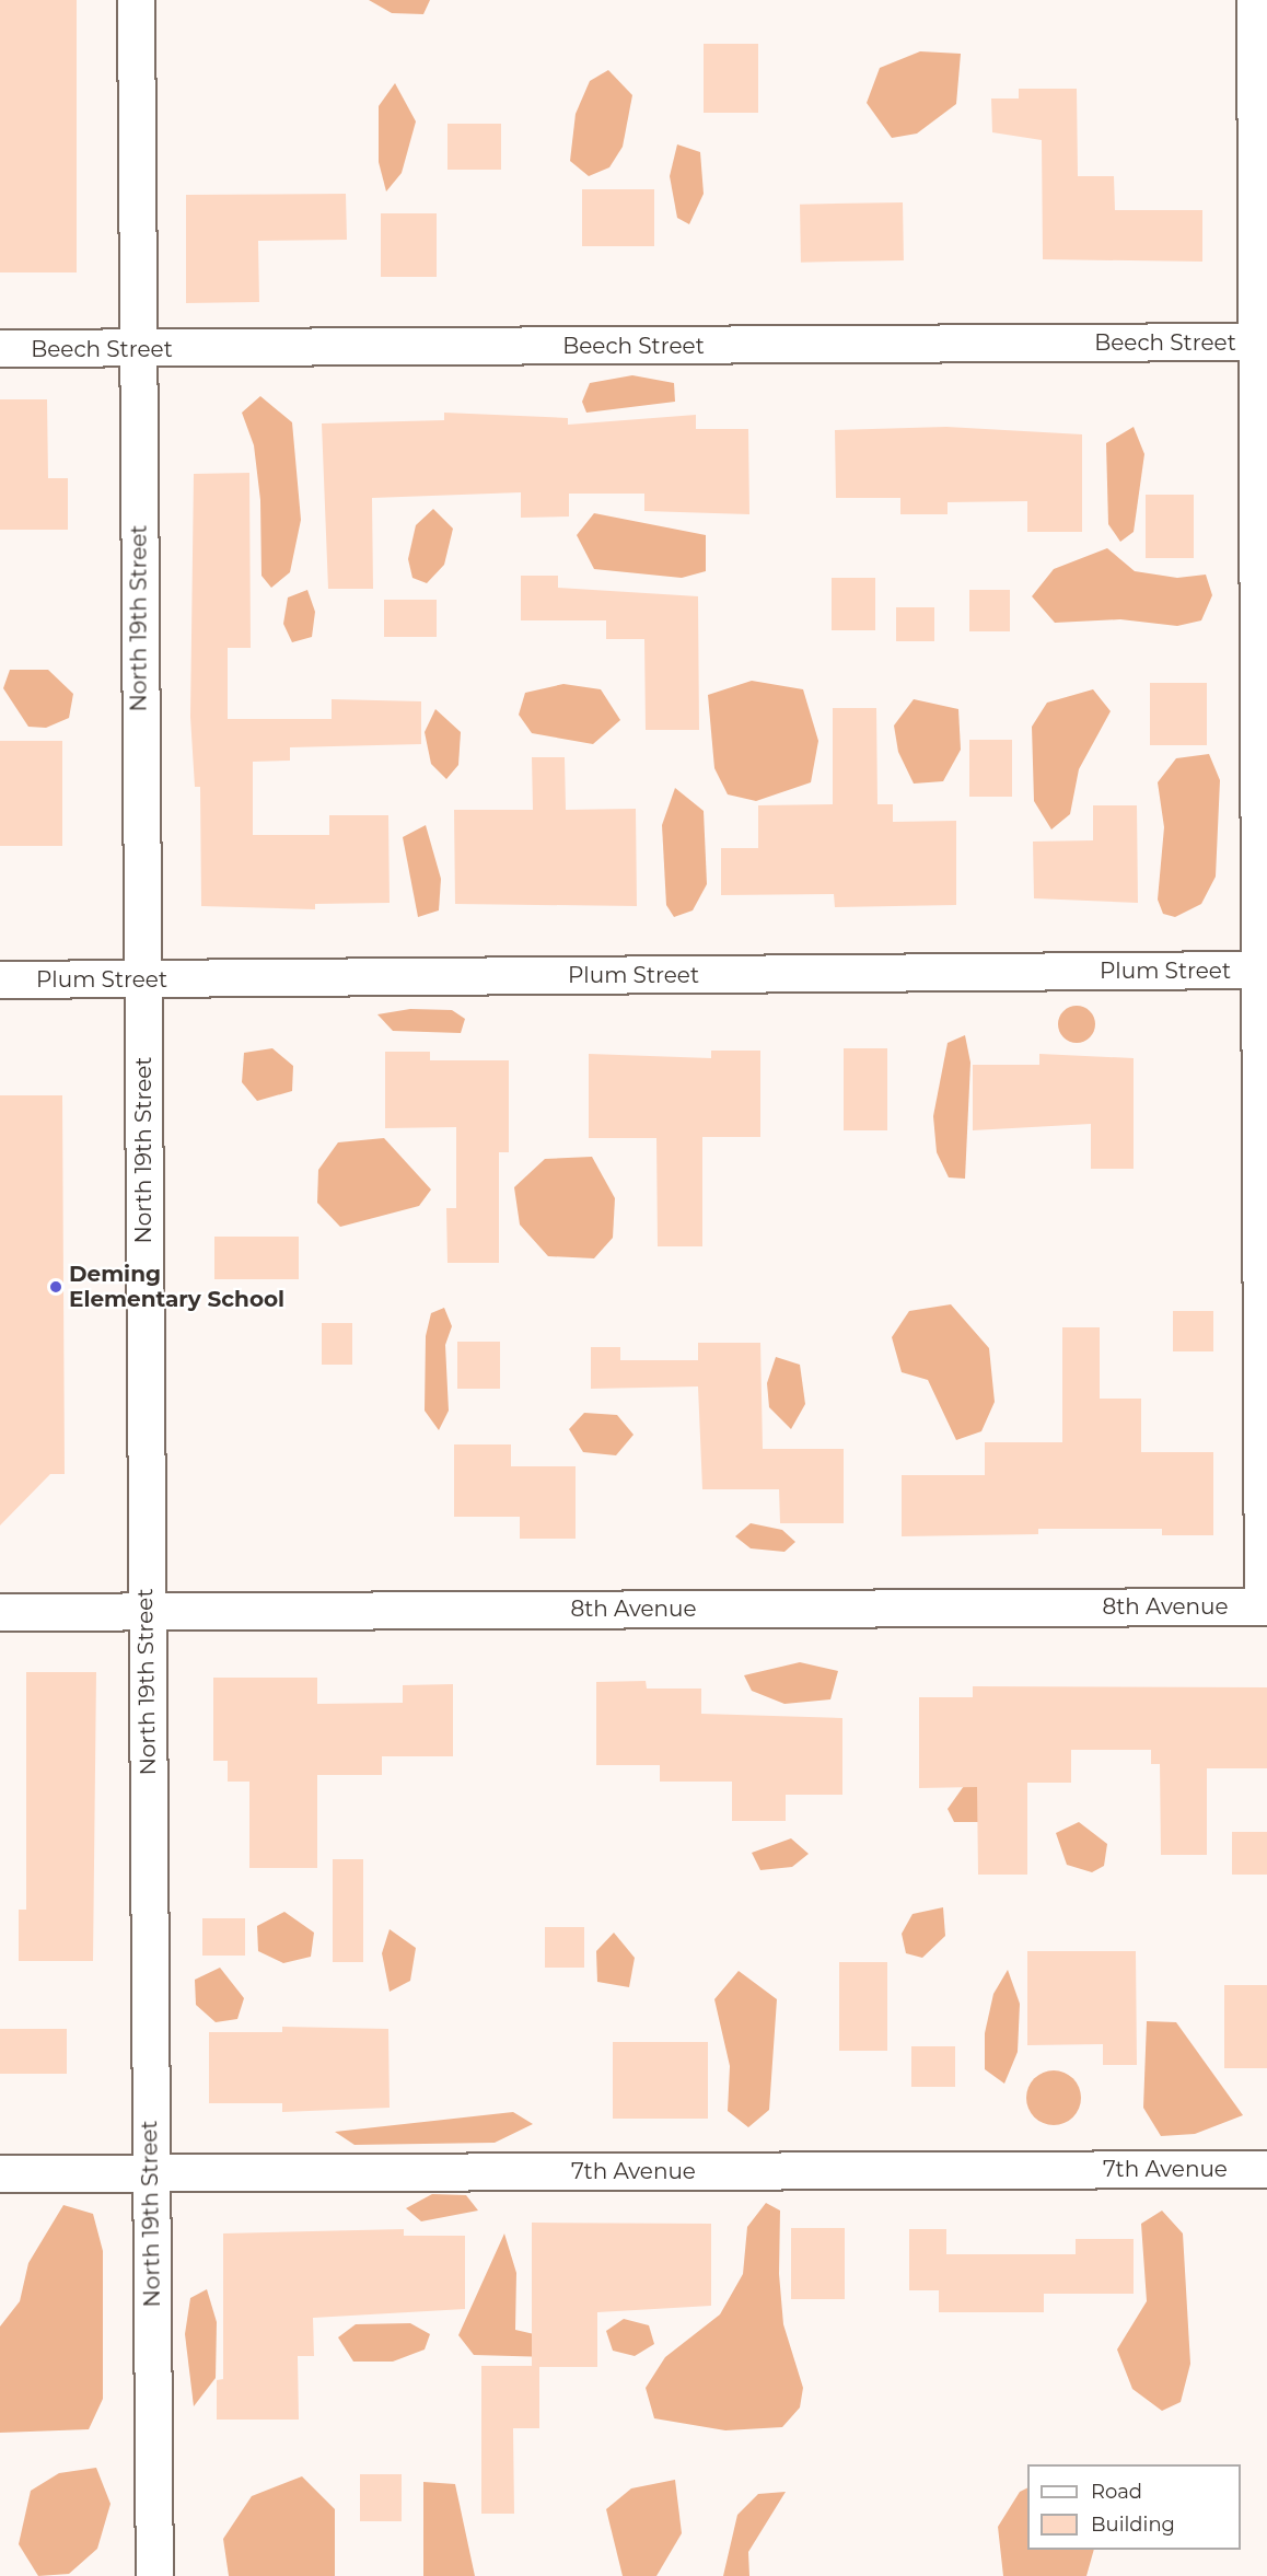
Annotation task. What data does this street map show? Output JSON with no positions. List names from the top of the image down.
{
  "streets": {
    "street": [
      "Beech Street",
      "North 19th Street",
      "Plum Street",
      "8th Avenue",
      "7th Avenue"
    ]
  },
  "crossings": [
    ["Beech Street", "North 19th Street"],
    ["North 19th Street", "Plum Street"],
    ["North 19th Street", "8th Avenue"],
    ["North 19th Street", "7th Avenue"]
  ],
  "places": ["Deming Elementary School"],
  "legend": ["Road", "Building"]
}
